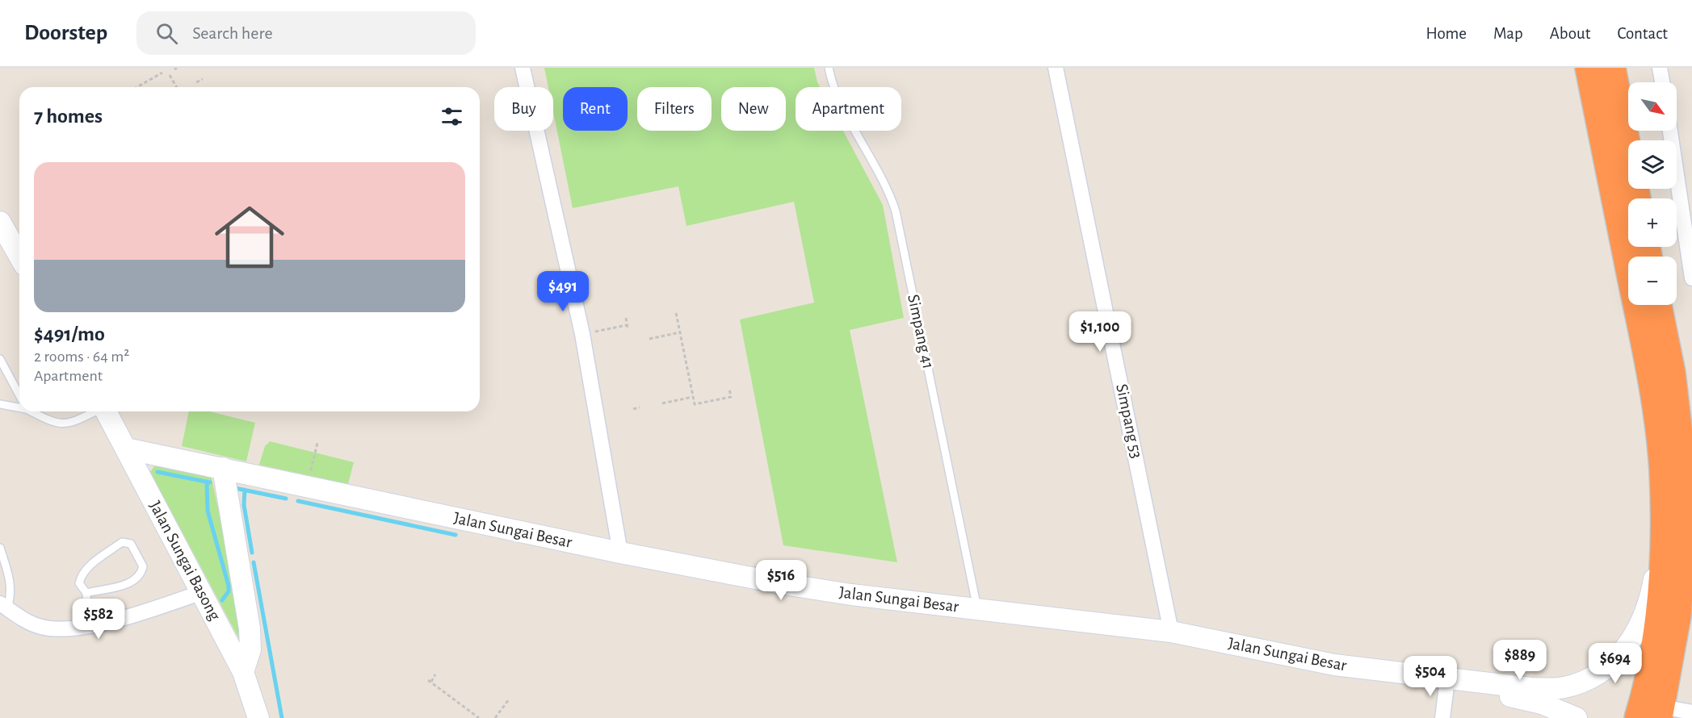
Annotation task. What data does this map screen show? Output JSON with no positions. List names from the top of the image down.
{
  "streets": {
    "street": ["Simpang 53", "Jalan Sungai Besar", "Jalan Sungai Basong"],
    "lane": ["Simpang 41"]
  },
  "crossings": [
    ["Simpang 41", "Jalan Sungai Besar"],
    ["Simpang 53", "Jalan Sungai Besar"],
    ["Jalan Sungai Besar", "Jalan Sungai Basong"]
  ],
  "north": "bottom right",
  "page": {
    "header": "Doorstep",
    "search": "Search here",
    "nav": [
      "Home",
      "Map",
      "About",
      "Contact"
    ],
    "map_buttons": ["+", "−"],
    "chip": [
      "Buy",
      "Rent",
      "Filters",
      "New",
      "Apartment"
    ],
    "heading": "7 homes",
    "list": [
      {
        "name": "$491/mo",
        "note": "2 rooms · 64 m² · Apartment"
      }
    ],
    "price": [
      "$491",
      "$1,100",
      "$516",
      "$582",
      "$889",
      "$694",
      "$504"
    ]
  }
}
